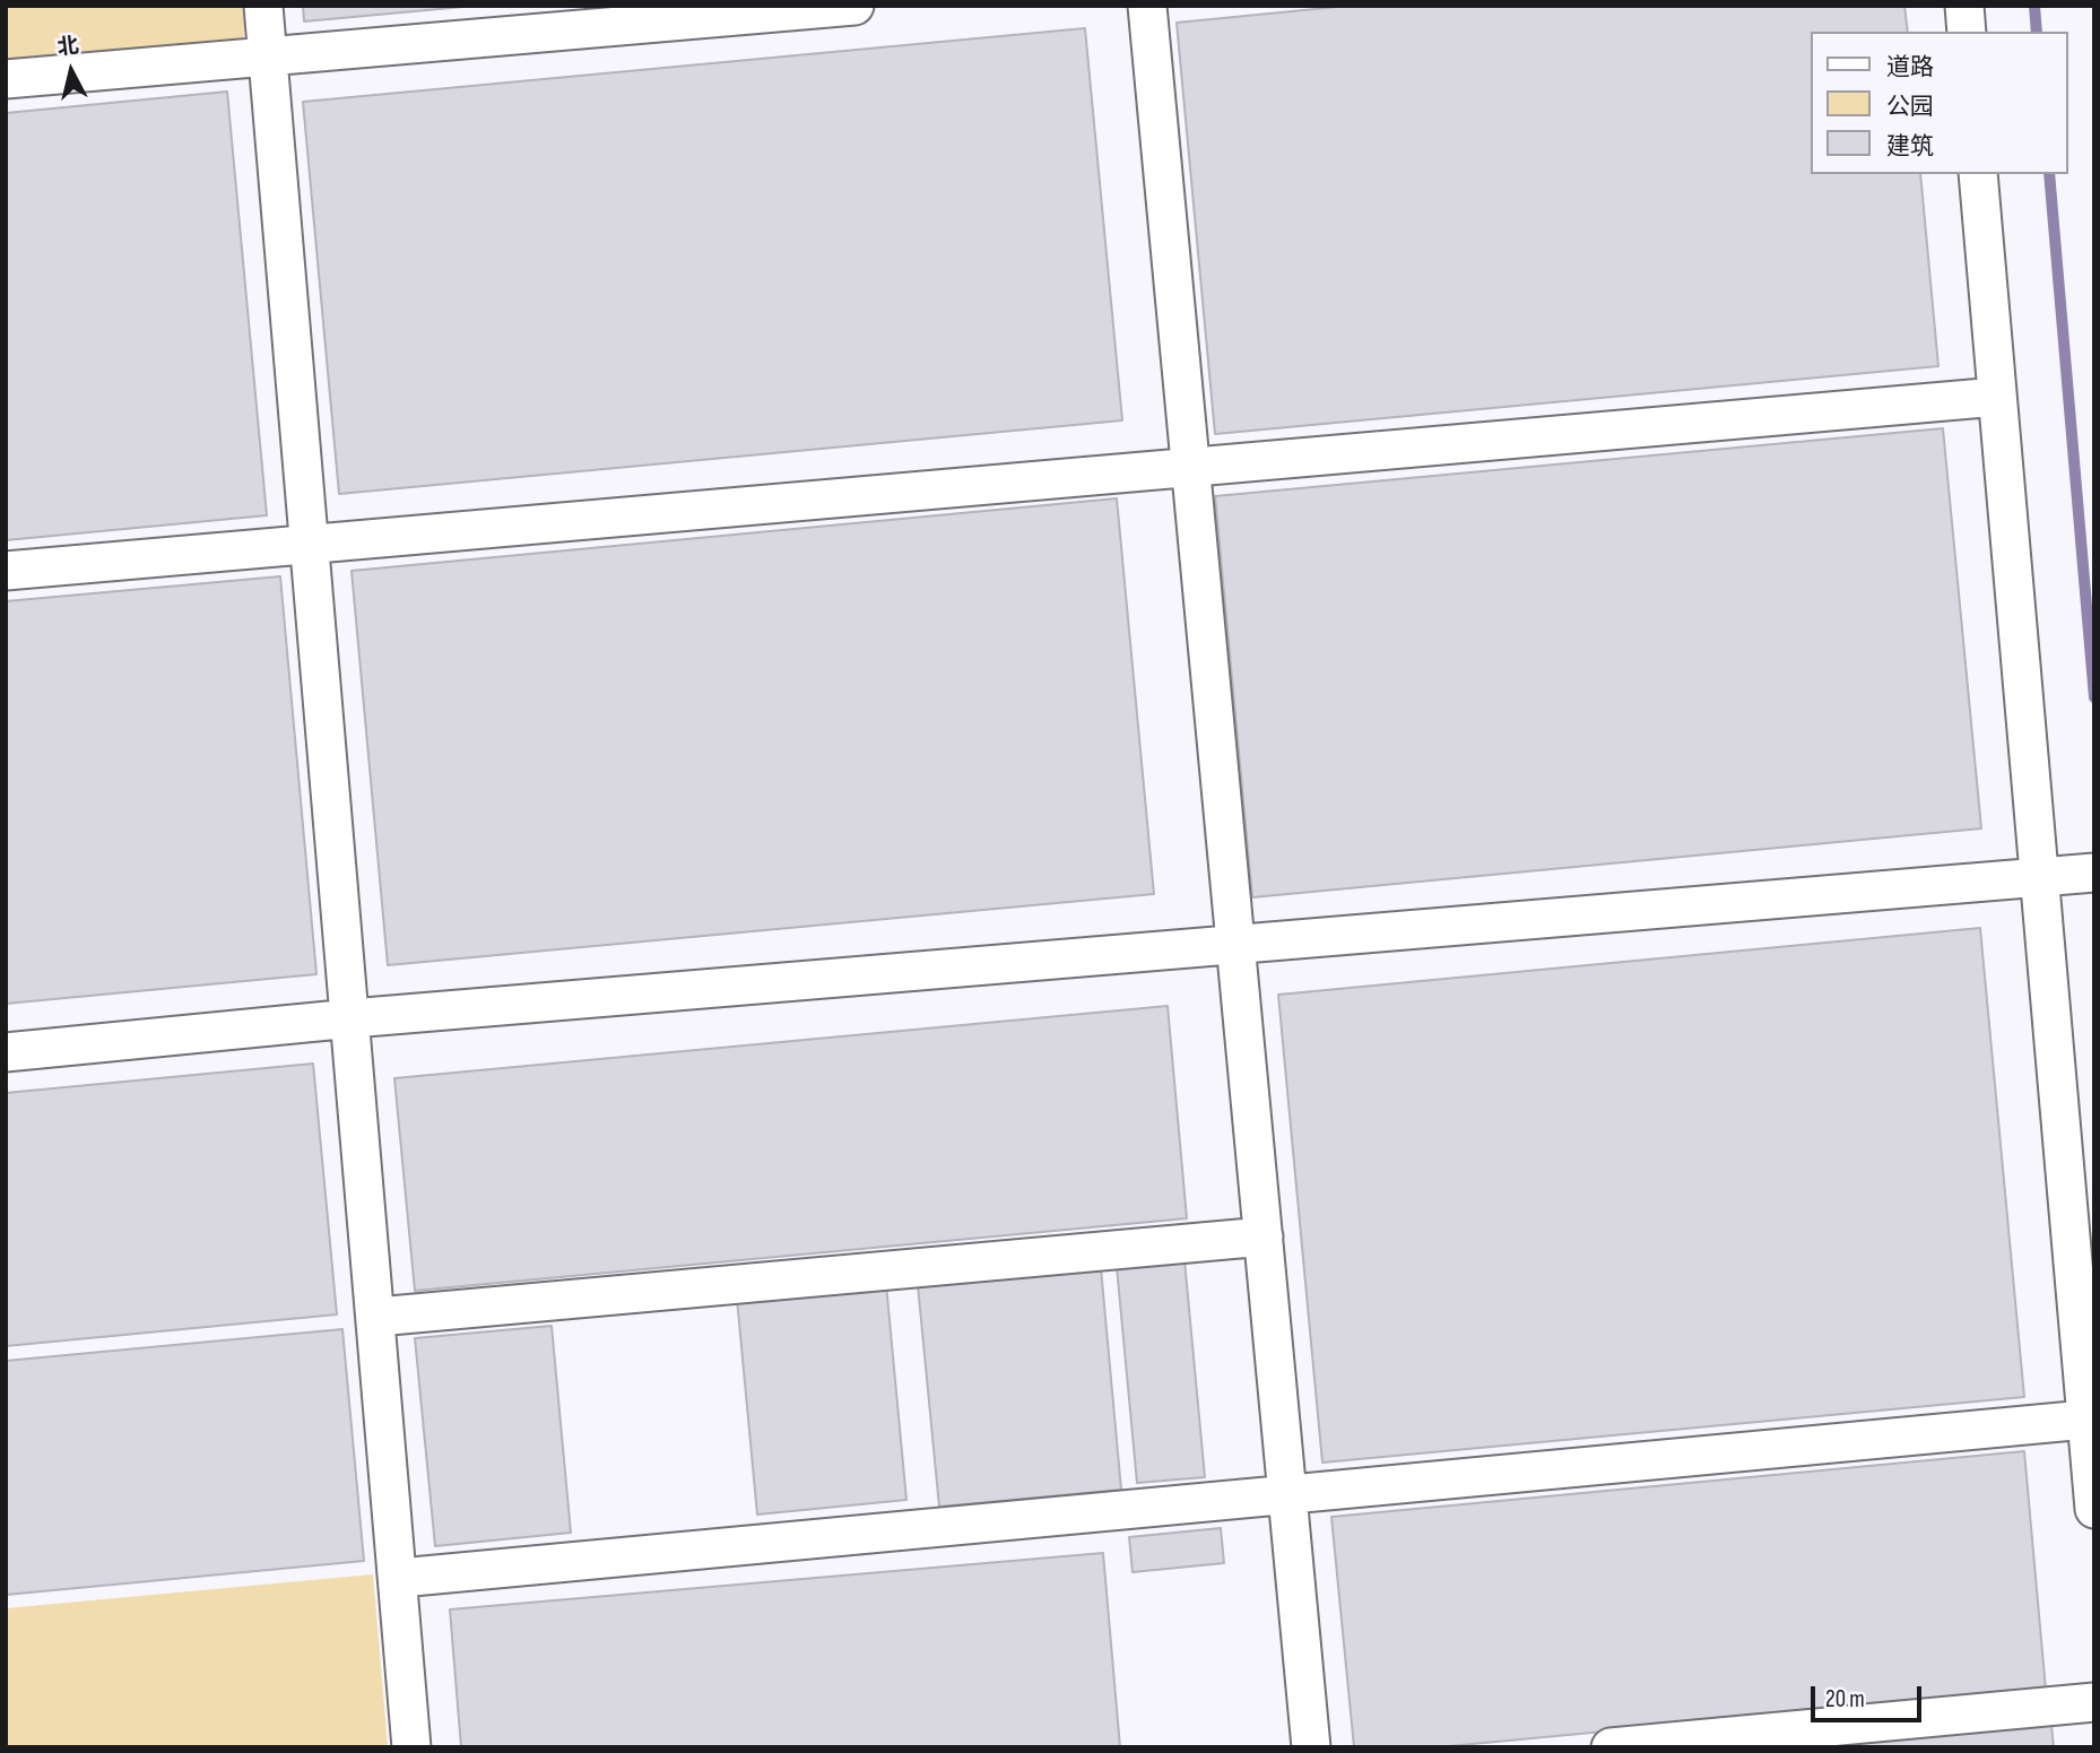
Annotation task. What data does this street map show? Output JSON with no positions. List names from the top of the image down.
{
  "legend": ["道路", "公园", "建筑"],
  "scale_bar": "20 m",
  "north": "top"
}
